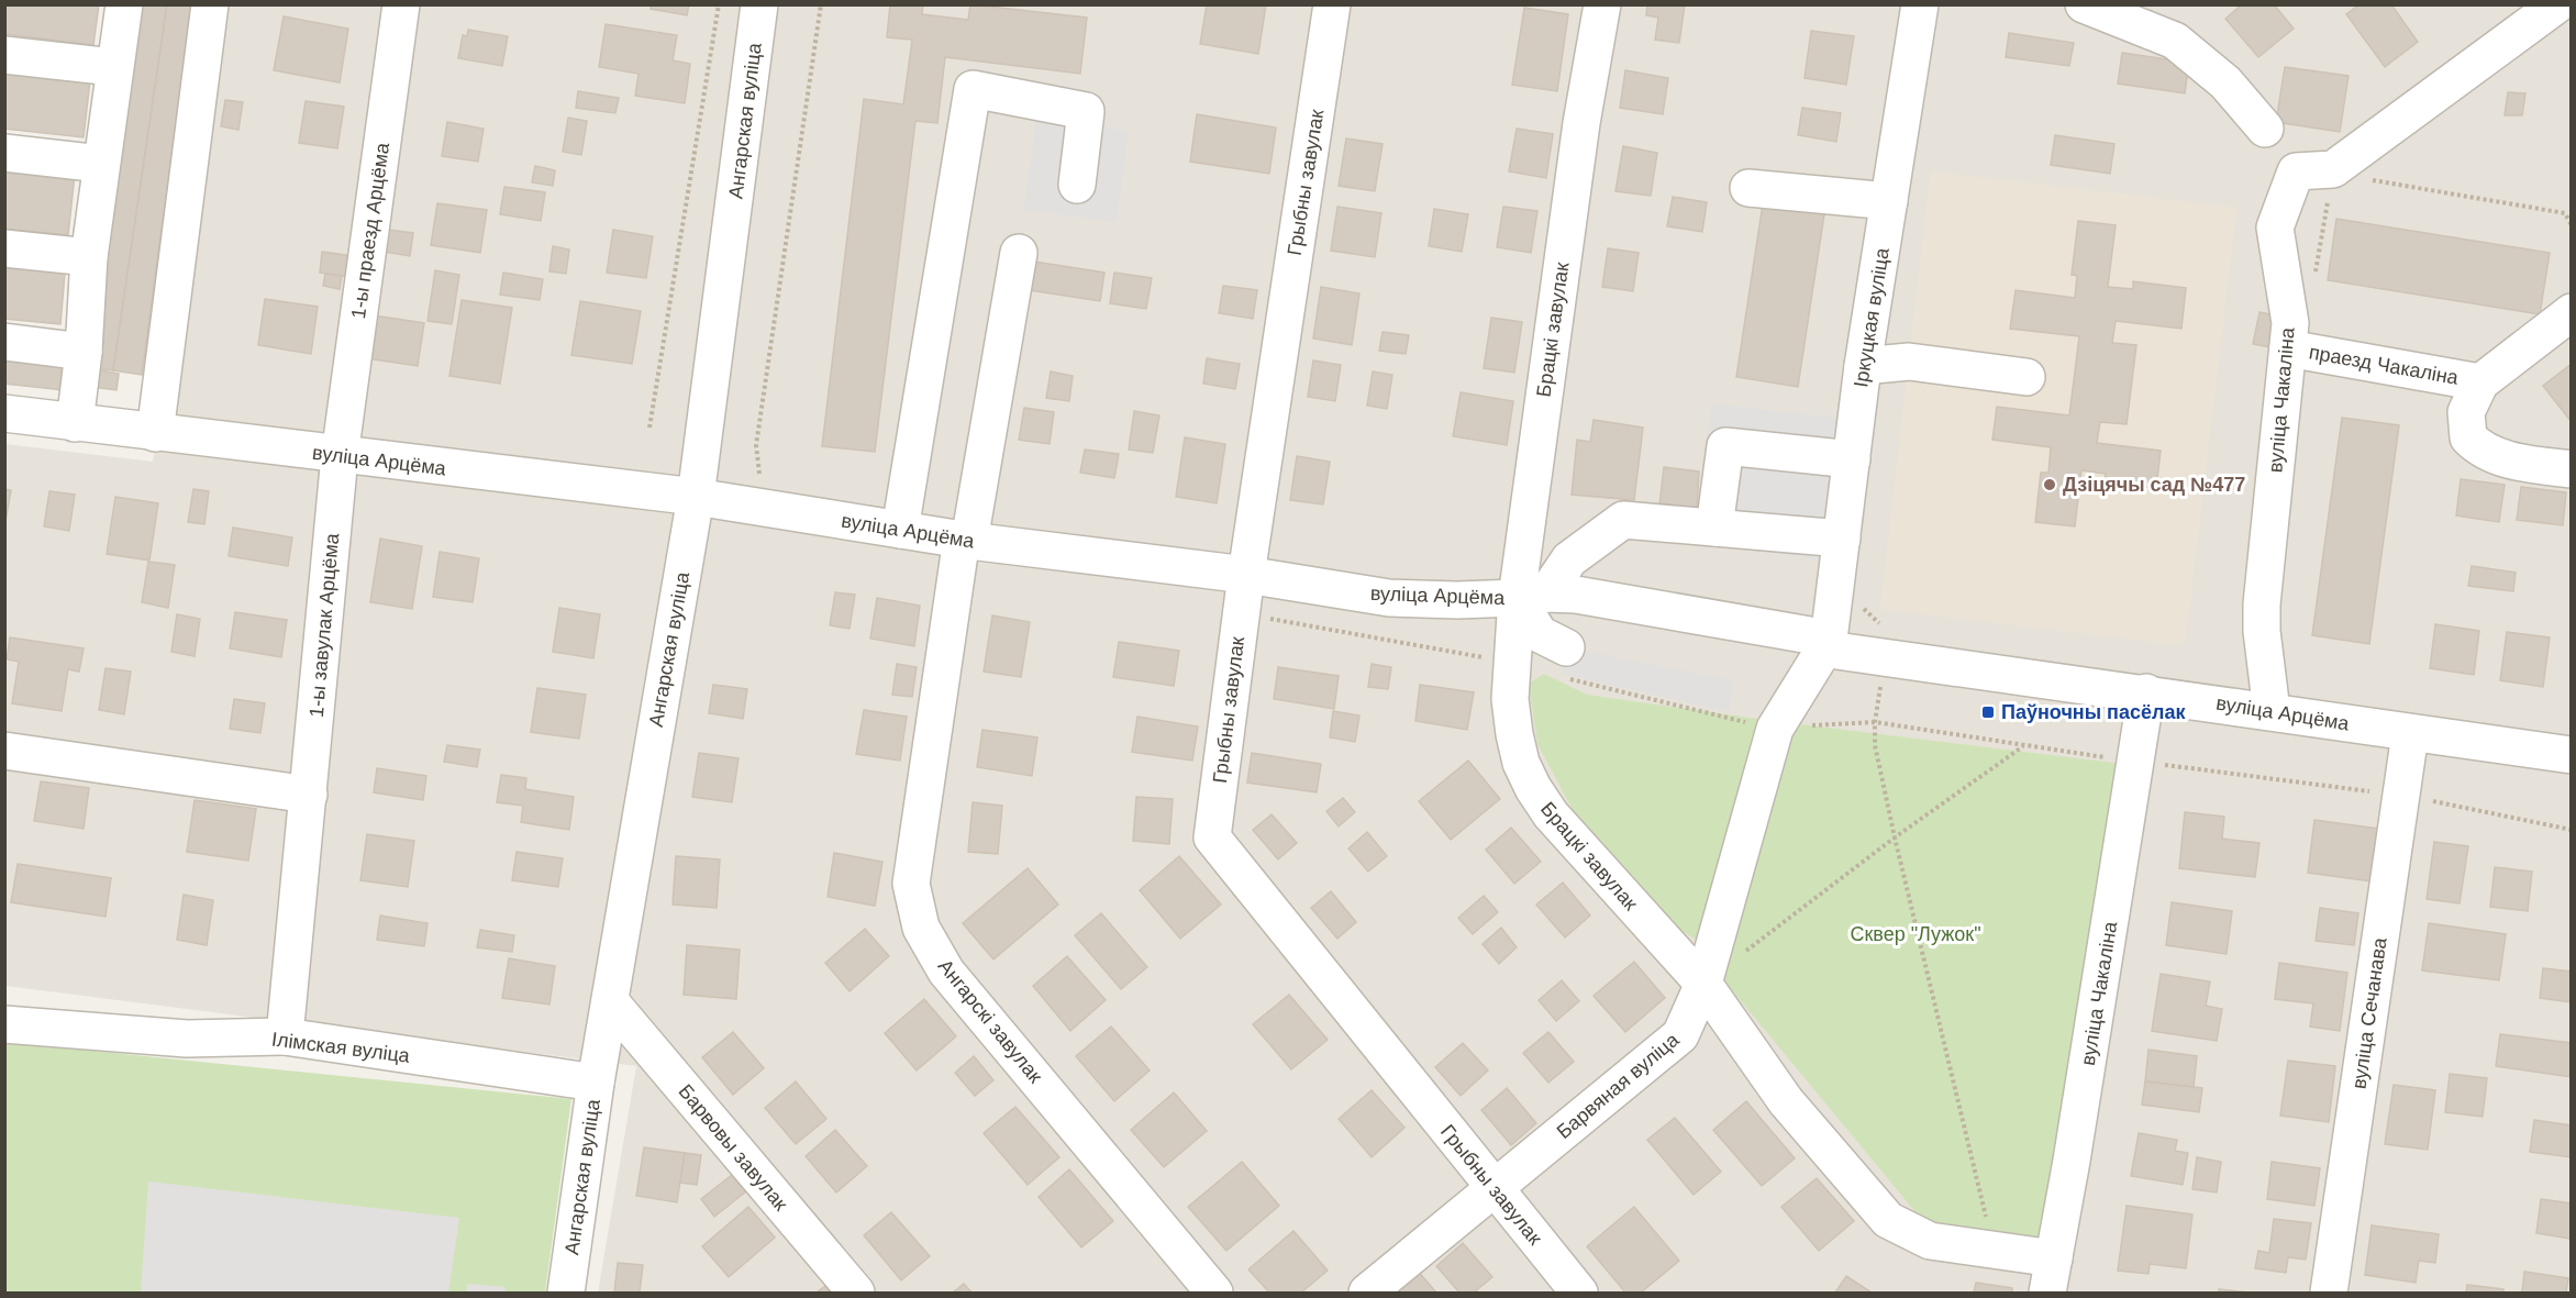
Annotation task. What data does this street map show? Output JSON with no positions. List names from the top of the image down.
{
  "streets": {
    "street": [
      "Ангарская вуліца",
      "Грыбны завулак",
      "1-ы праезд Арцёма",
      "Іркуцкая вуліца",
      "Брацкі завулак",
      "праезд Чакаліна",
      "вуліца Чакаліна",
      "вуліца Арцёма",
      "1-ы завулак Арцёма",
      "вуліца Сечанава",
      "Ангарскі завулак",
      "Ілімская вуліца",
      "Барвяная вуліца",
      "Барвовы завулак"
    ]
  },
  "crossings": [
    ["Ангарская вуліца", "вуліца Арцёма"],
    ["Ангарская вуліца", "Ілімская вуліца"],
    ["Ангарская вуліца", "Барвовы завулак"],
    ["Грыбны завулак", "вуліца Арцёма"],
    ["Грыбны завулак", "Барвяная вуліца"],
    ["1-ы праезд Арцёма", "вуліца Арцёма"],
    ["1-ы праезд Арцёма", "1-ы завулак Арцёма"],
    ["Іркуцкая вуліца", "вуліца Арцёма"],
    ["Іркуцкая вуліца", "Барвяная вуліца"],
    ["Брацкі завулак", "вуліца Чакаліна"],
    ["Брацкі завулак", "вуліца Арцёма"],
    ["Брацкі завулак", "Барвяная вуліца"],
    ["праезд Чакаліна", "вуліца Чакаліна"],
    ["вуліца Чакаліна", "вуліца Арцёма"],
    ["вуліца Арцёма", "1-ы завулак Арцёма"],
    ["вуліца Арцёма", "вуліца Сечанава"],
    ["вуліца Арцёма", "Ангарскі завулак"],
    ["вуліца Арцёма", "Барвяная вуліца"],
    ["1-ы завулак Арцёма", "Ілімская вуліца"]
  ],
  "parks": ["Сквер \"Лужок\""],
  "places": {
    "other": ["Дзіцячы сад №477"],
    "transit": ["Паўночны пасёлак"]
  }
}
